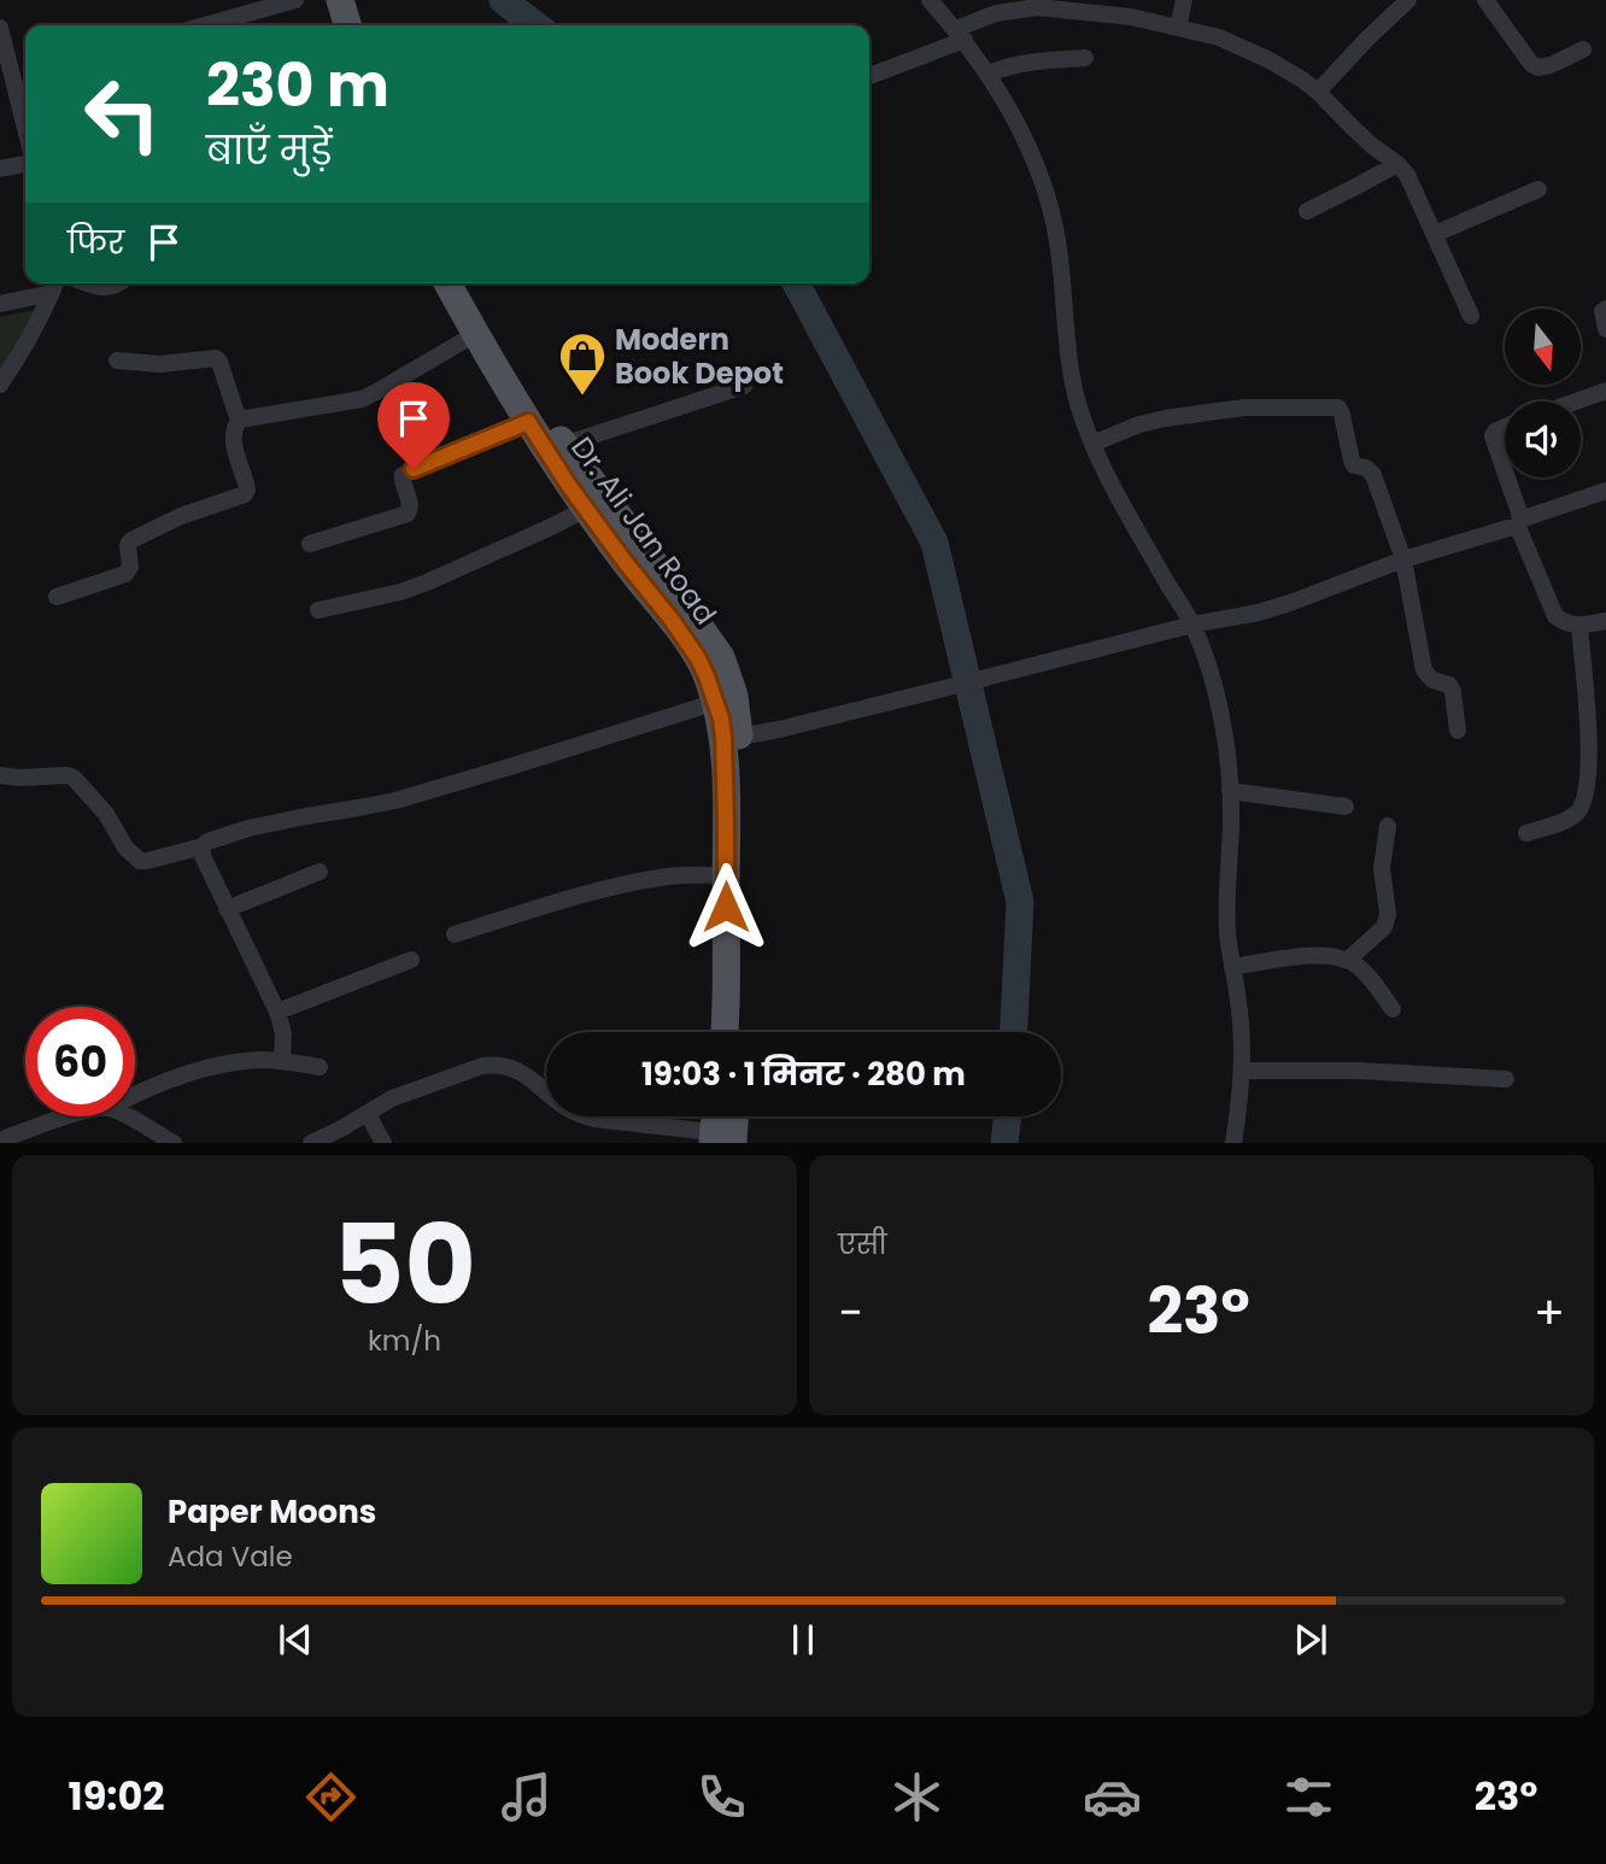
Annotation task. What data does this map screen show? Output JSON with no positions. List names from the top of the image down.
{
  "streets": {
    "main road": ["Dr. Ali Jan Road"]
  },
  "places": {
    "shop": ["Modern Book Depot"]
  },
  "north": "bottom",
  "page": {
    "turn": ["230 m", "बाएँ मुड़ें"],
    "then": "फिर",
    "limit": "60",
    "trip": "19:03 · 1 मिनट · 280 m",
    "tile": [
      ["50", "km/h"],
      "एसी"
    ],
    "heat": ["−", "23°", "+"],
    "song": ["Paper Moons", "Ada Vale"],
    "tabs": ["19:02", "23°"]
  }
}
